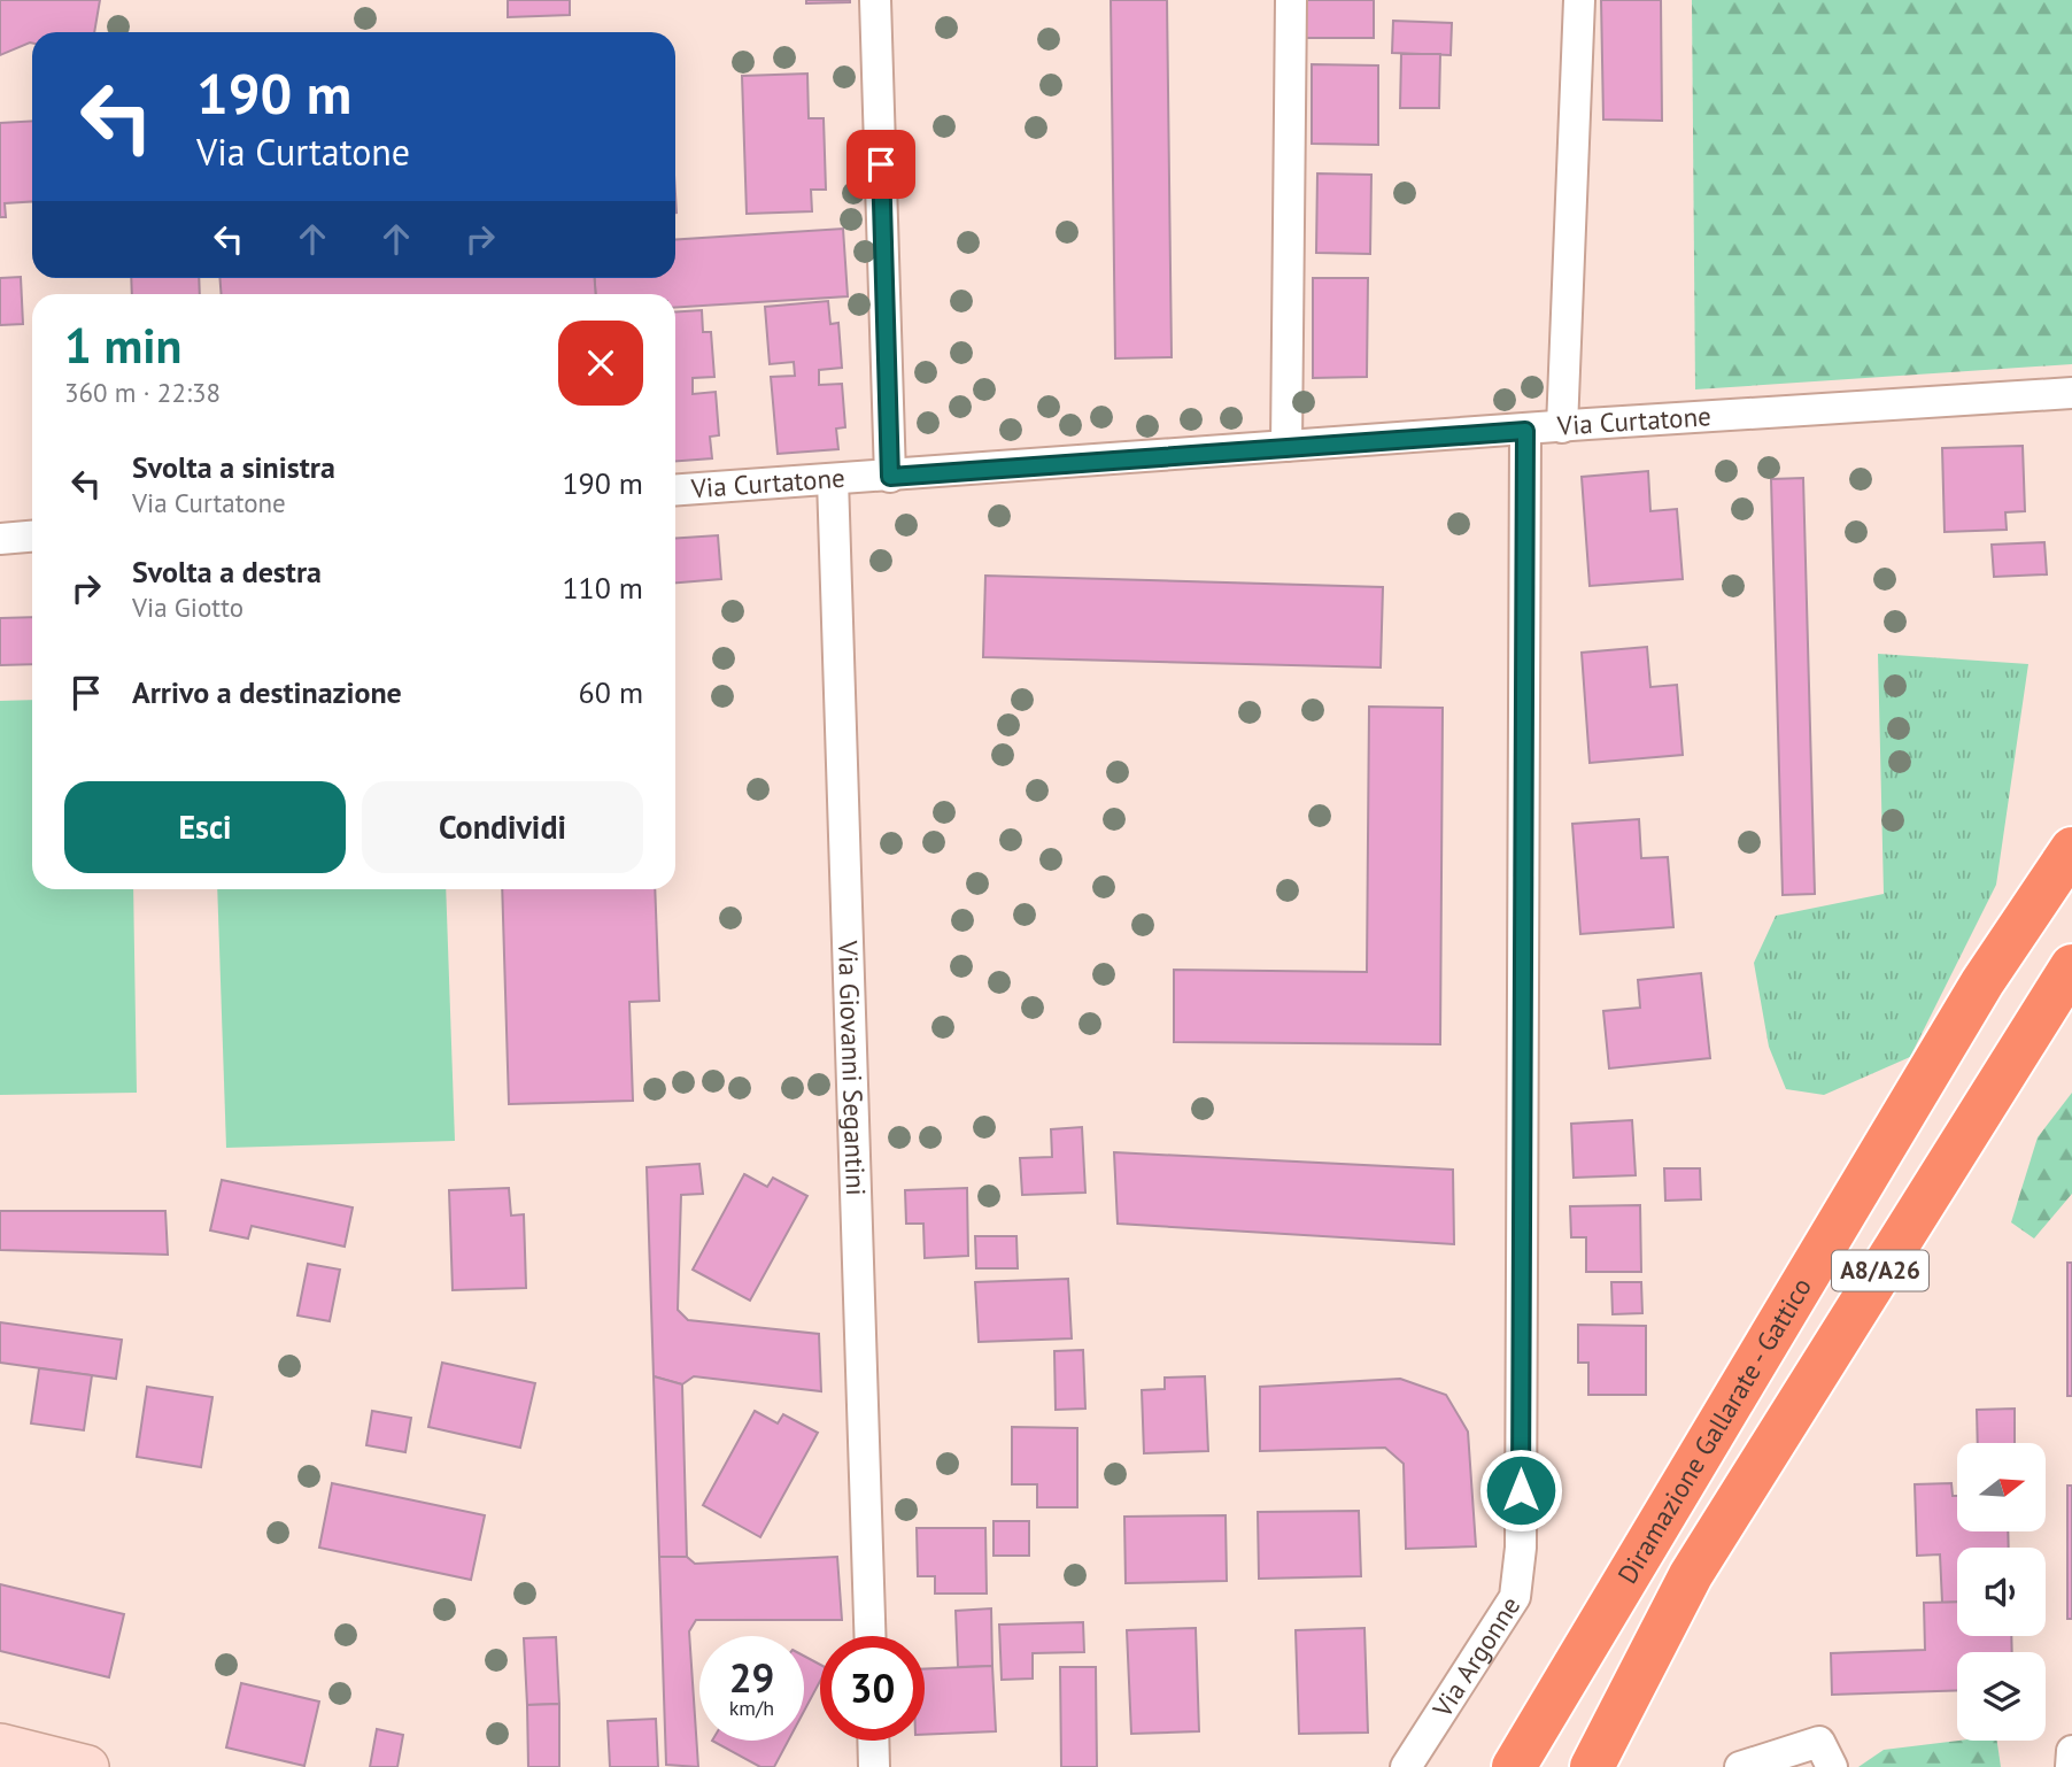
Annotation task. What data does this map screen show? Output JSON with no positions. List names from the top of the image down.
{
  "streets": {
    "highway": ["A8/A26", "Diramazione Gallarate - Gattico"],
    "street": ["Via Curtatone", "Via Giovanni Segantini", "Via Argonne"]
  },
  "crossings": [
    ["Via Curtatone", "Via Giovanni Segantini"],
    ["Via Curtatone", "Via Argonne"]
  ],
  "north": "right",
  "page": {
    "turn": ["190 m", "Via Curtatone"],
    "heading": ["1 min", "360 m · 22:38"],
    "list": [
      {
        "name": "Svolta a sinistra",
        "note": "Via Curtatone",
        "value": "190 m"
      },
      {
        "name": "Svolta a destra",
        "note": "Via Giotto",
        "value": "110 m"
      },
      {
        "name": "Arrivo a destinazione",
        "value": "60 m"
      }
    ],
    "buttons": ["Esci", "Condividi"],
    "speed": "29 km/h",
    "limit": "30"
  }
}
